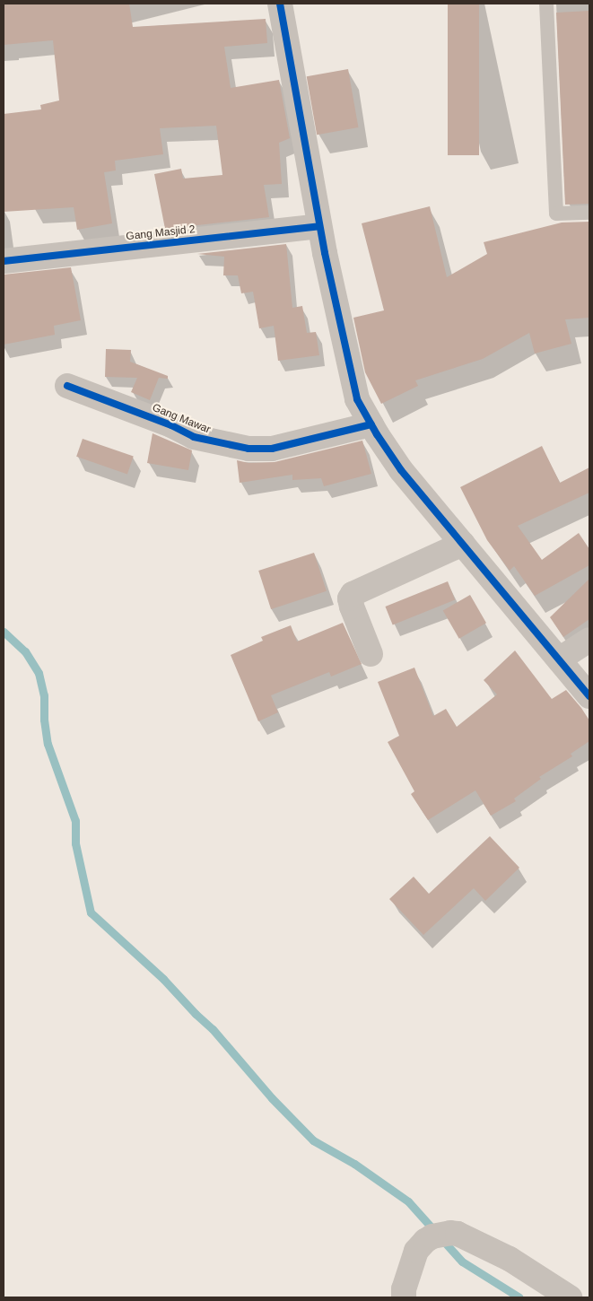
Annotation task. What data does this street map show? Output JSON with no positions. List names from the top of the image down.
{
  "streets": {
    "street": ["Gang Masjid 2", "Gang Mawar"]
  }
}
